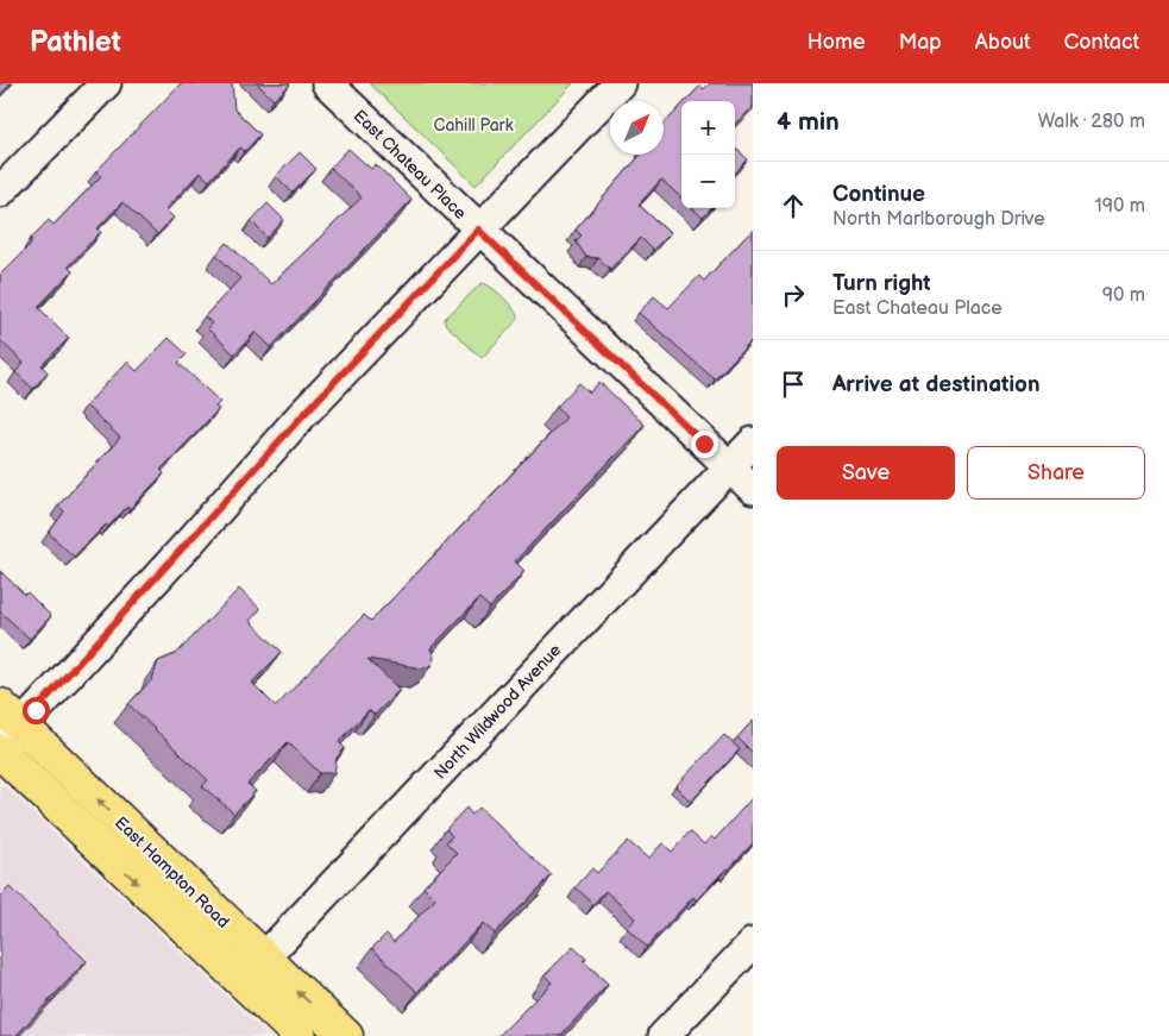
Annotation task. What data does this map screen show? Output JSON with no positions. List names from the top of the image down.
{
  "streets": {
    "main road": ["East Hampton Road"],
    "street": ["East Chateau Place", "North Wildwood Avenue"]
  },
  "crossings": [
    ["East Chateau Place", "North Wildwood Avenue"],
    ["North Wildwood Avenue", "East Hampton Road"]
  ],
  "parks": ["Cahill Park"],
  "north": "top right",
  "page": {
    "header": "Pathlet",
    "nav": [
      "Home",
      "Map",
      "About",
      "Contact"
    ],
    "heading": ["4 min", "Walk · 280 m"],
    "map_buttons": ["+", "−"],
    "list": [
      ["Continue", "North Marlborough Drive", "190 m"],
      ["Turn right", "East Chateau Place", "90 m"],
      "Arrive at destination"
    ],
    "buttons": ["Save", "Share"]
  }
}
